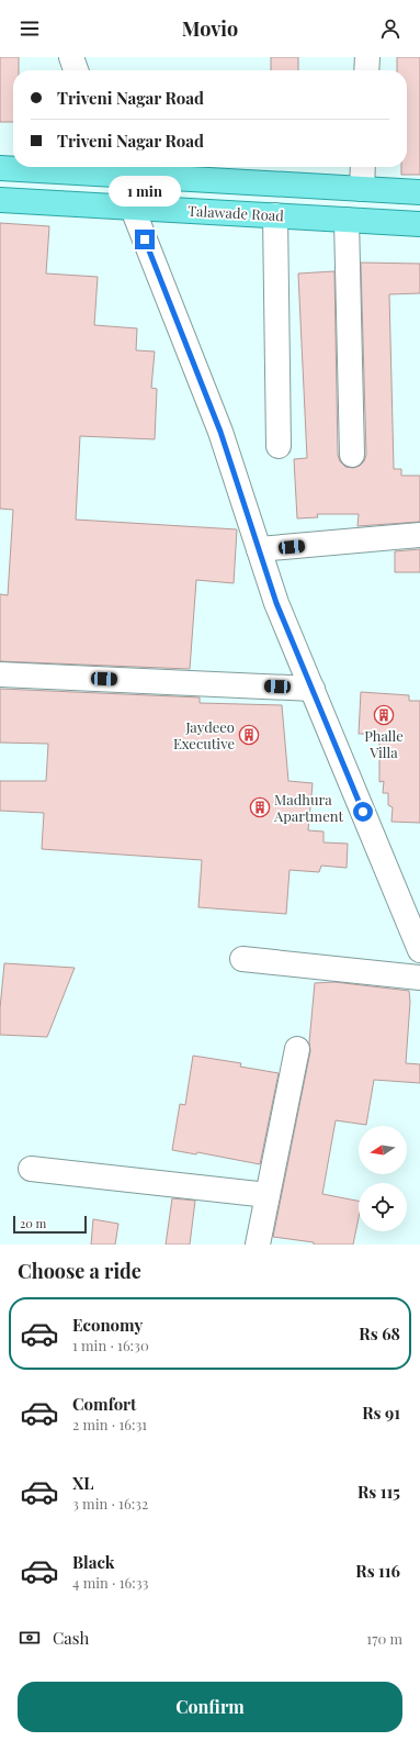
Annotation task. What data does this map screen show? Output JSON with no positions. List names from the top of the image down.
{
  "streets": {
    "main road": ["Talawade Road"]
  },
  "places": {
    "building": ["Phalle Villa", "Jaydeeo Executive", "Madhura Apartment"]
  },
  "scale_bar": "20 m",
  "north": "left",
  "page": {
    "header": "Movio",
    "banner": ["Triveni Nagar Road", "Triveni Nagar Road"],
    "bubble": "1 min",
    "scale": "20 m",
    "heading": "Choose a ride",
    "list": [
      {
        "name": "Economy",
        "note": "1 min · 16:30",
        "value": "Rs 68"
      },
      {
        "name": "Comfort",
        "note": "2 min · 16:31",
        "value": "Rs 91"
      },
      {
        "name": "XL",
        "note": "3 min · 16:32",
        "value": "Rs 115"
      },
      {
        "name": "Black",
        "note": "4 min · 16:33",
        "value": "Rs 116"
      }
    ],
    "pay": ["Cash", "170 m"],
    "buttons": "Confirm"
  }
}
